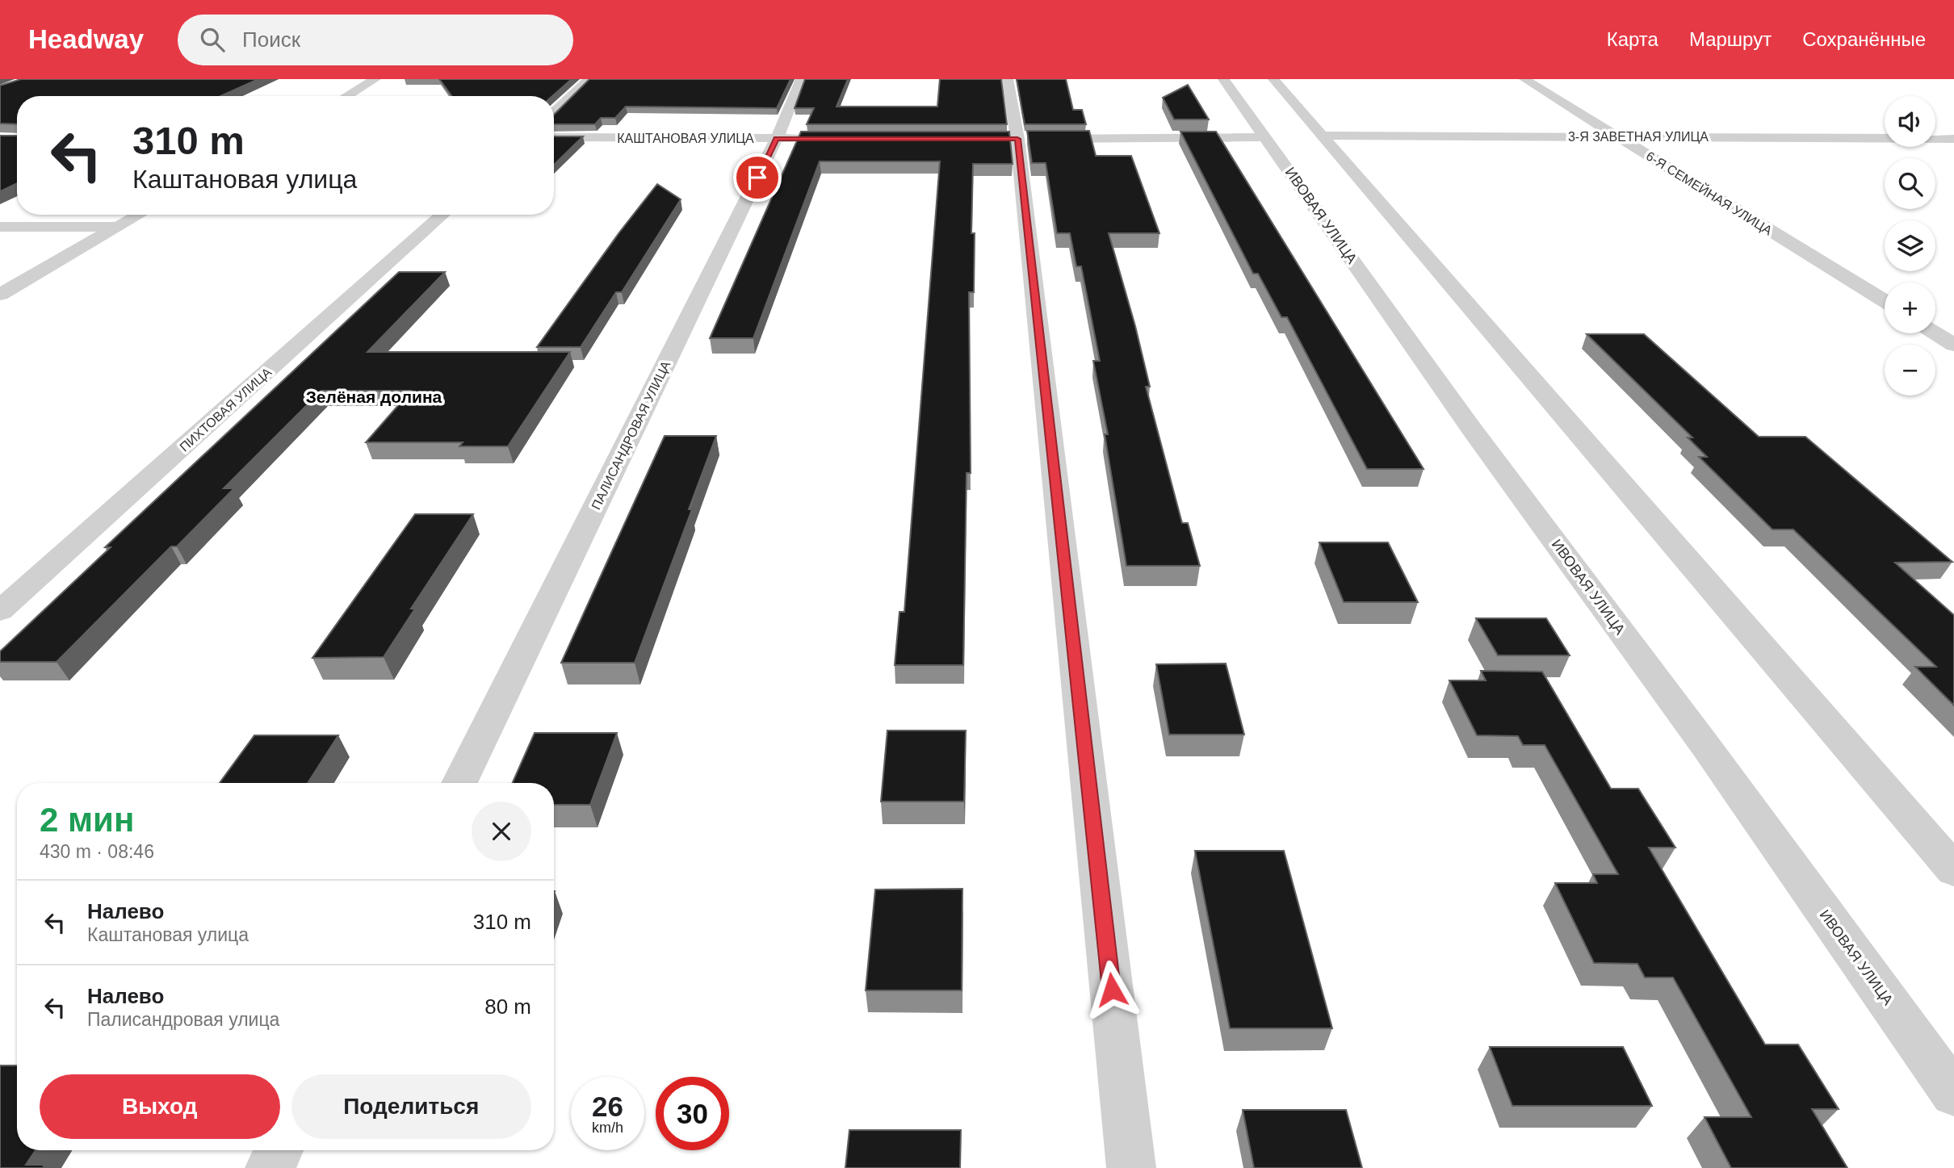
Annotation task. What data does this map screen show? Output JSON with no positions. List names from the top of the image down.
{
  "streets": {
    "street": [
      "3-Я ЗАВЕТНАЯ УЛИЦА",
      "КАШТАНОВАЯ УЛИЦА",
      "6-Я СЕМЕЙНАЯ УЛИЦА",
      "ИВОВАЯ УЛИЦА",
      "ПИХТОВАЯ УЛИЦА",
      "ПАЛИСАНДРОВАЯ УЛИЦА"
    ]
  },
  "crossings": [
    ["3-Я ЗАВЕТНАЯ УЛИЦА", "6-Я СЕМЕЙНАЯ УЛИЦА"],
    ["КАШТАНОВАЯ УЛИЦА", "ПАЛИСАНДРОВАЯ УЛИЦА"]
  ],
  "districts": ["Зелёная долина"],
  "page": {
    "header": "Headway",
    "search": "Поиск",
    "nav": ["Карта", "Маршрут", "Сохранённые"],
    "map_buttons": ["+", "−"],
    "turn": ["310 m", "Каштановая улица"],
    "heading": ["2 мин", "430 m · 08:46"],
    "list": [
      {
        "name": "Налево",
        "note": "Каштановая улица",
        "value": "310 m"
      },
      {
        "name": "Налево",
        "note": "Палисандровая улица",
        "value": "80 m"
      }
    ],
    "buttons": ["Выход", "Поделиться"],
    "speed": "26 km/h",
    "limit": "30"
  }
}
